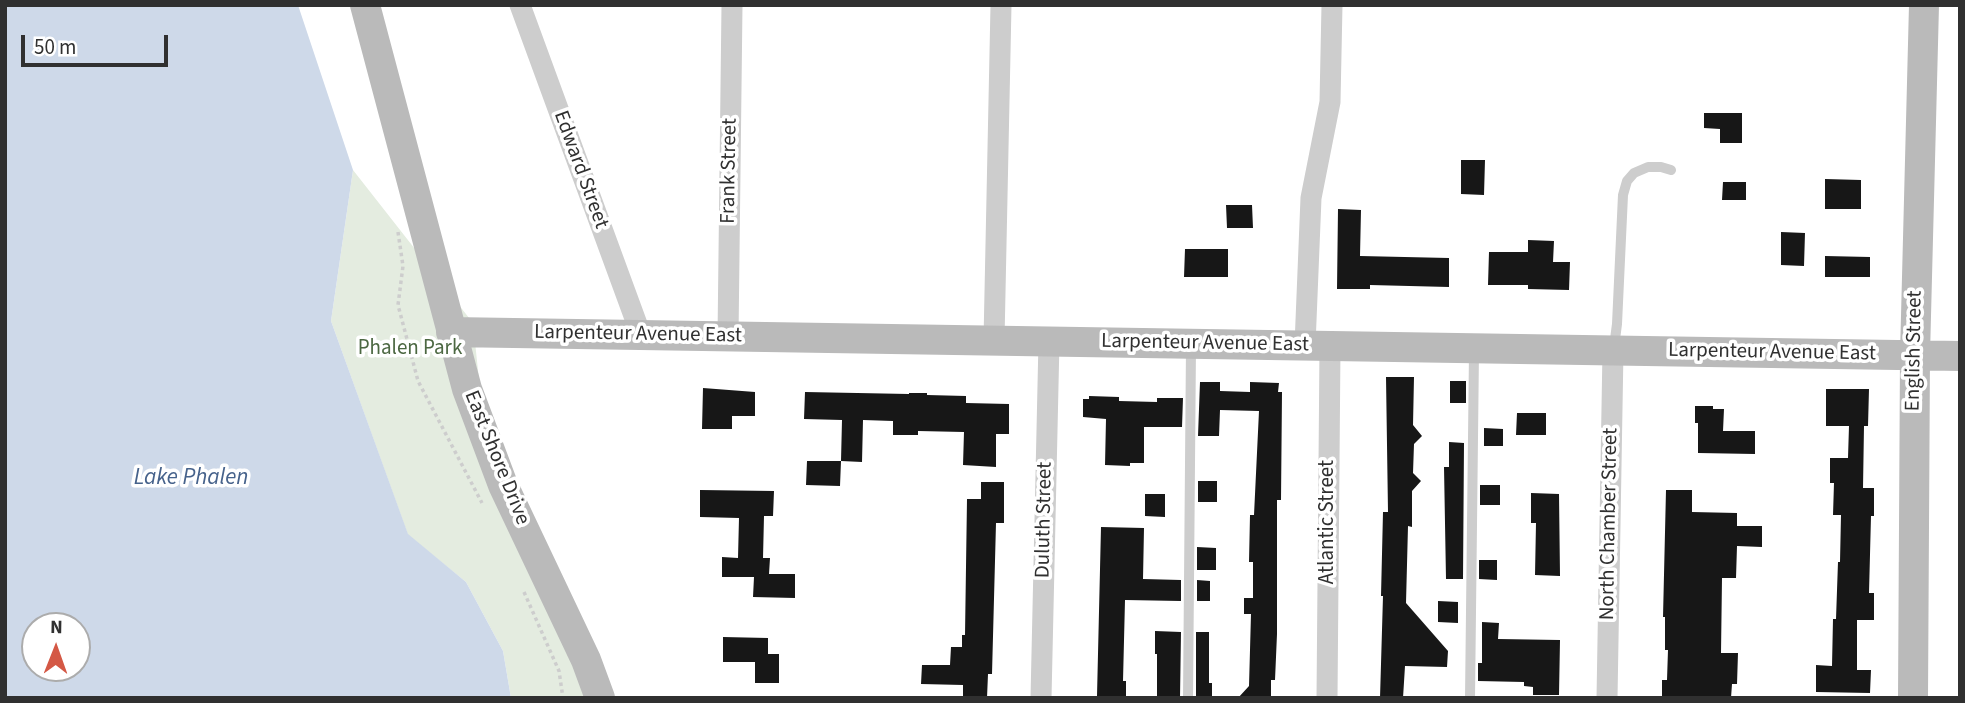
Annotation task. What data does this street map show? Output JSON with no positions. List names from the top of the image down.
{
  "streets": {
    "street": [
      "Edward Street",
      "Frank Street",
      "Larpenteur Avenue East",
      "English Street",
      "East Shore Drive",
      "Duluth Street",
      "Atlantic Street",
      "North Chamber Street"
    ]
  },
  "crossings": [
    ["Edward Street", "Larpenteur Avenue East"],
    ["Frank Street", "Larpenteur Avenue East"],
    ["Larpenteur Avenue East", "English Street"],
    ["Larpenteur Avenue East", "East Shore Drive"],
    ["Larpenteur Avenue East", "Duluth Street"],
    ["Larpenteur Avenue East", "Atlantic Street"],
    ["Larpenteur Avenue East", "North Chamber Street"]
  ],
  "water": ["Lake Phalen"],
  "parks": ["Phalen Park"],
  "scale_bar": "50 m",
  "north": "top"
}
